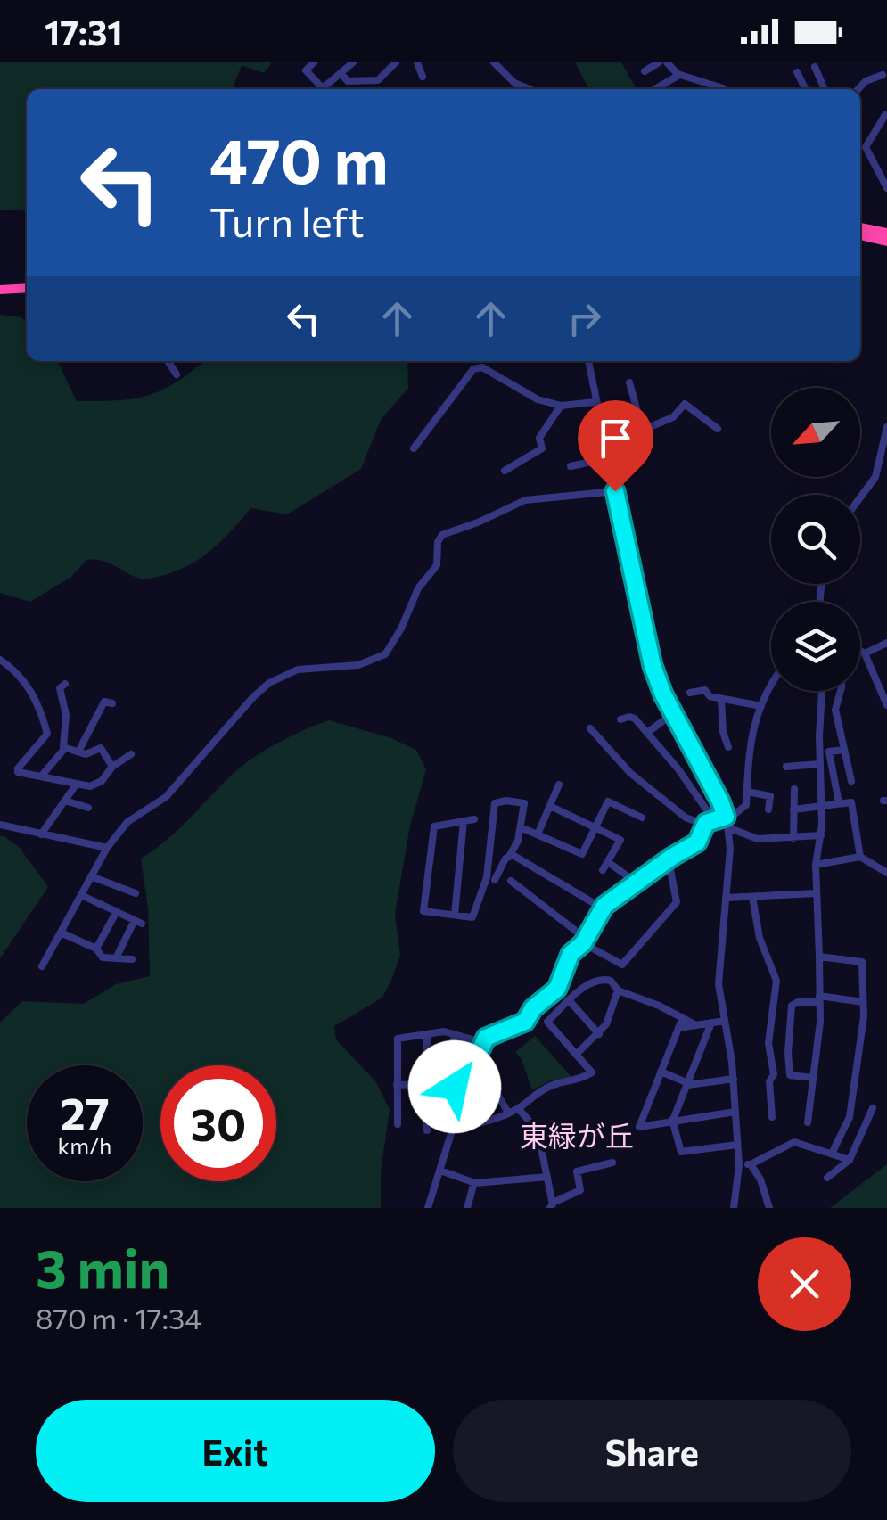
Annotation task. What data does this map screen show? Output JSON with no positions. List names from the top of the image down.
{
  "districts": ["東緑が丘"],
  "north": "bottom left",
  "page": {
    "status": "17:31",
    "turn": ["470 m", "Turn left"],
    "speed": "27 km/h",
    "limit": "30",
    "heading": ["3 min", "870 m · 17:34"],
    "buttons": ["Exit", "Share"]
  }
}
